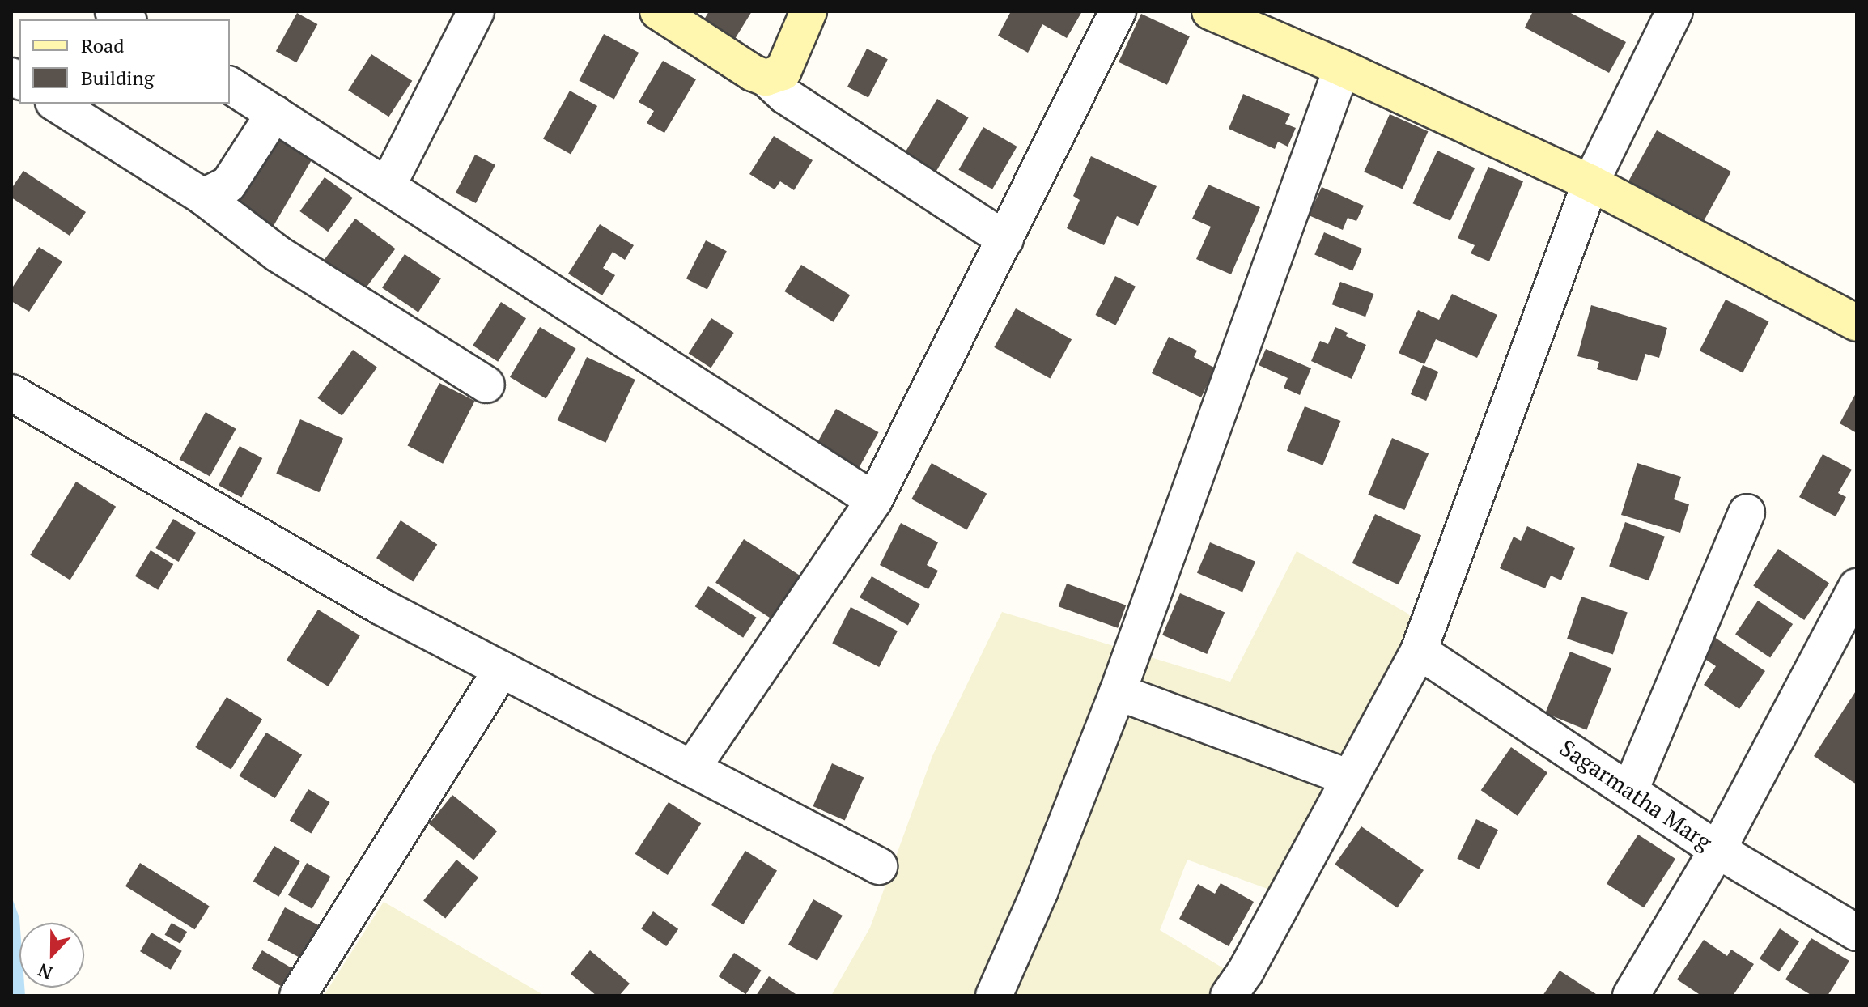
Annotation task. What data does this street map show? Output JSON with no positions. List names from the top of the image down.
{
  "streets": {
    "street": ["Sagarmatha Marg"]
  },
  "legend": ["Road", "Building"],
  "north": "bottom"
}
